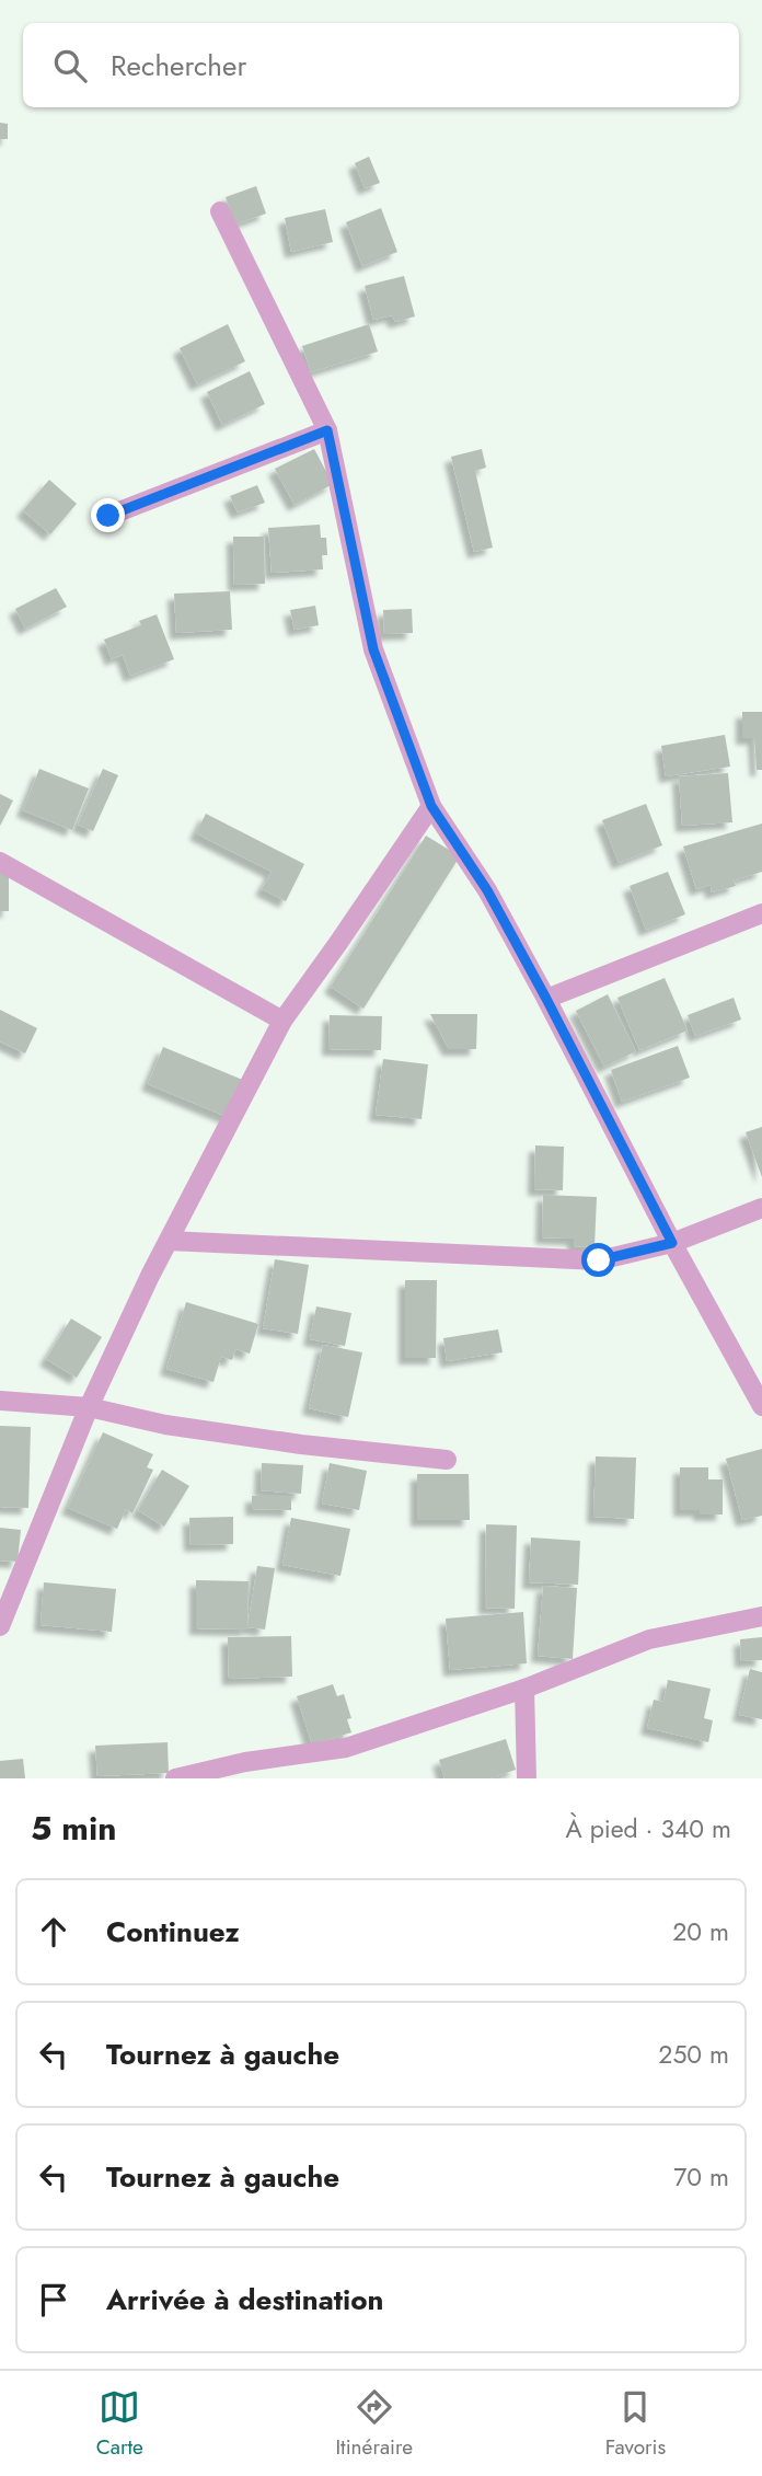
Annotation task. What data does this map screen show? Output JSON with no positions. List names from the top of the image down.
{
  "page": {
    "search": "Rechercher",
    "heading": ["5 min", "À pied · 340 m"],
    "list": [
      ["Continuez", "20 m"],
      ["Tournez à gauche", "250 m"],
      ["Tournez à gauche", "70 m"],
      "Arrivée à destination"
    ],
    "nav": ["Carte", "Itinéraire", "Favoris"]
  }
}
